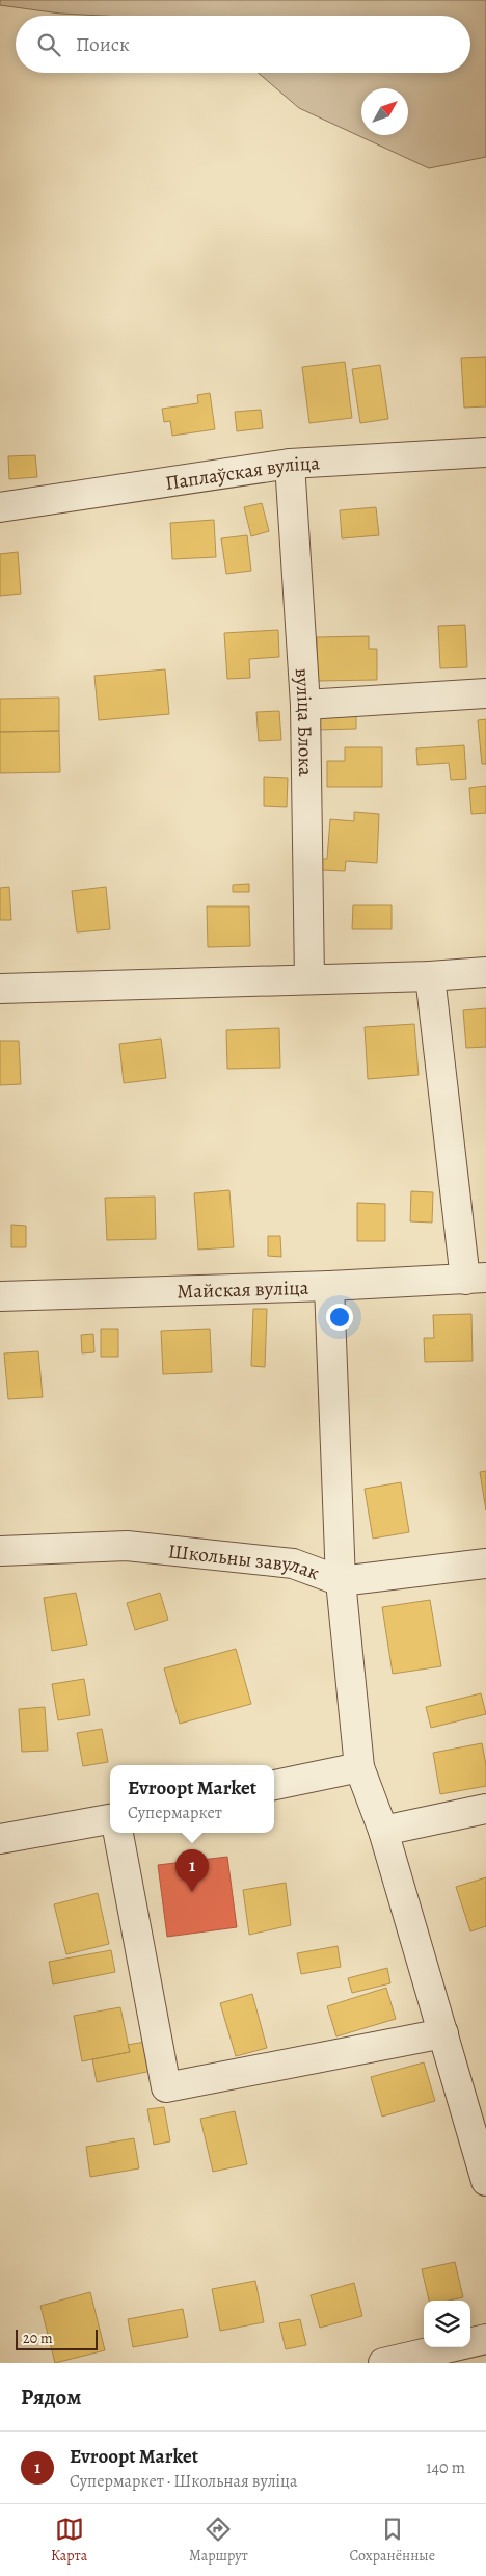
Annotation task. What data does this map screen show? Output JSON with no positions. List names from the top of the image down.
{
  "streets": {
    "street": [
      "Паплаўская вуліца",
      "вуліца Блока",
      "Майская вуліца",
      "Школьны завулак"
    ]
  },
  "crossings": [
    ["Паплаўская вуліца", "вуліца Блока"]
  ],
  "scale_bar": "20 m",
  "north": "top right",
  "page": {
    "search": "Поиск",
    "popup": ["Evroopt Market", "Супермаркет"],
    "pins": "1",
    "scale": "20 m",
    "heading": "Рядом",
    "list": [
      {
        "mark": "1",
        "name": "Evroopt Market",
        "note": "Супермаркет · Школьная вуліца",
        "value": "140 m"
      }
    ],
    "nav": ["Карта", "Маршрут", "Сохранённые"]
  }
}
